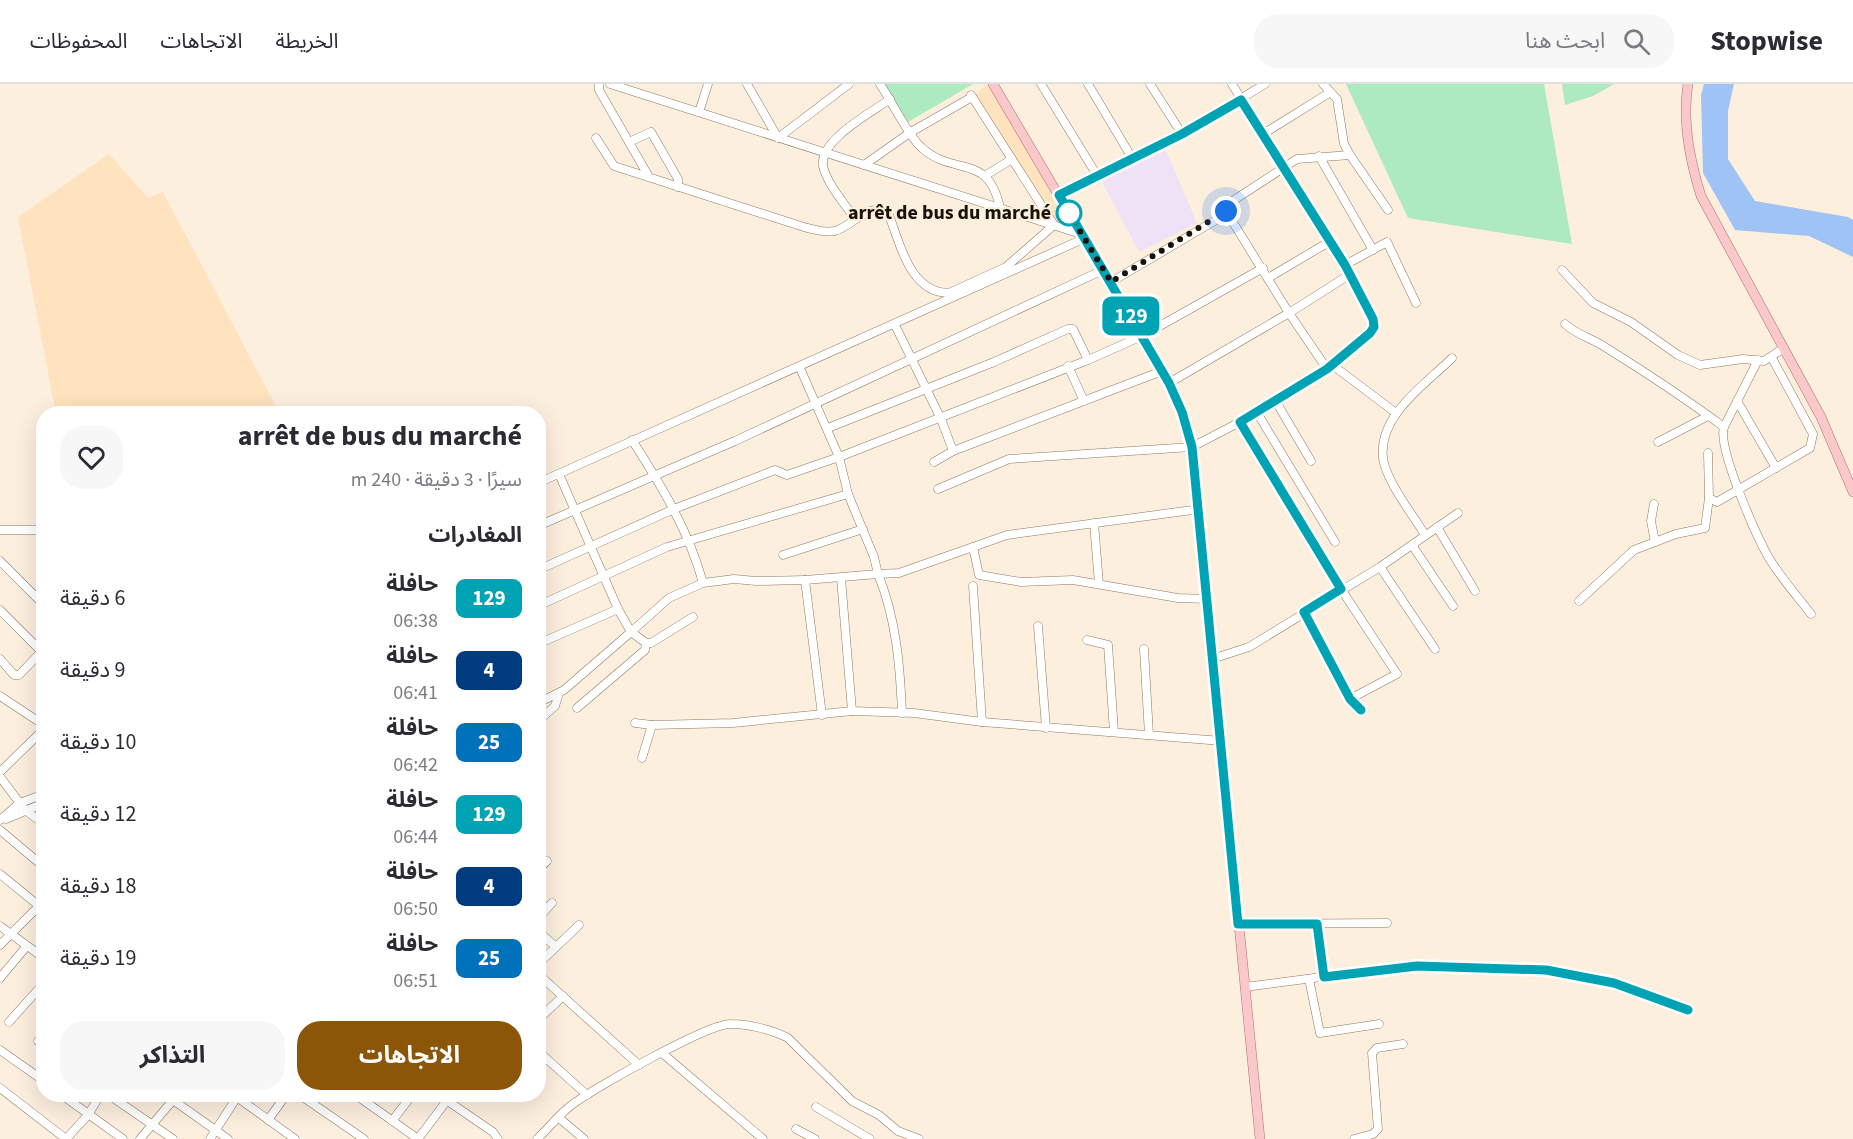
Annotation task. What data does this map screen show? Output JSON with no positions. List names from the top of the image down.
{
  "places": ["arrêt de bus du marché"],
  "lines": ["bus line 129"],
  "page": {
    "header": "Stopwise",
    "search": "ابحث هنا",
    "nav": ["الخريطة", "الاتجاهات", "المحفوظات"],
    "on_map": "129",
    "heading": [
      ["arrêt de bus du marché", "سيرًا · 3 دقيقة · 240 m"],
      "المغادرات"
    ],
    "list": [
      {
        "mark": "129",
        "name": "حافلة",
        "note": "06:38",
        "value": "6 دقيقة"
      },
      {
        "mark": "4",
        "name": "حافلة",
        "note": "06:41",
        "value": "9 دقيقة"
      },
      {
        "mark": "25",
        "name": "حافلة",
        "note": "06:42",
        "value": "10 دقيقة"
      },
      {
        "mark": "129",
        "name": "حافلة",
        "note": "06:44",
        "value": "12 دقيقة"
      },
      {
        "mark": "4",
        "name": "حافلة",
        "note": "06:50",
        "value": "18 دقيقة"
      },
      {
        "mark": "25",
        "name": "حافلة",
        "note": "06:51",
        "value": "19 دقيقة"
      }
    ],
    "buttons": ["الاتجاهات", "التذاكر"]
  }
}
